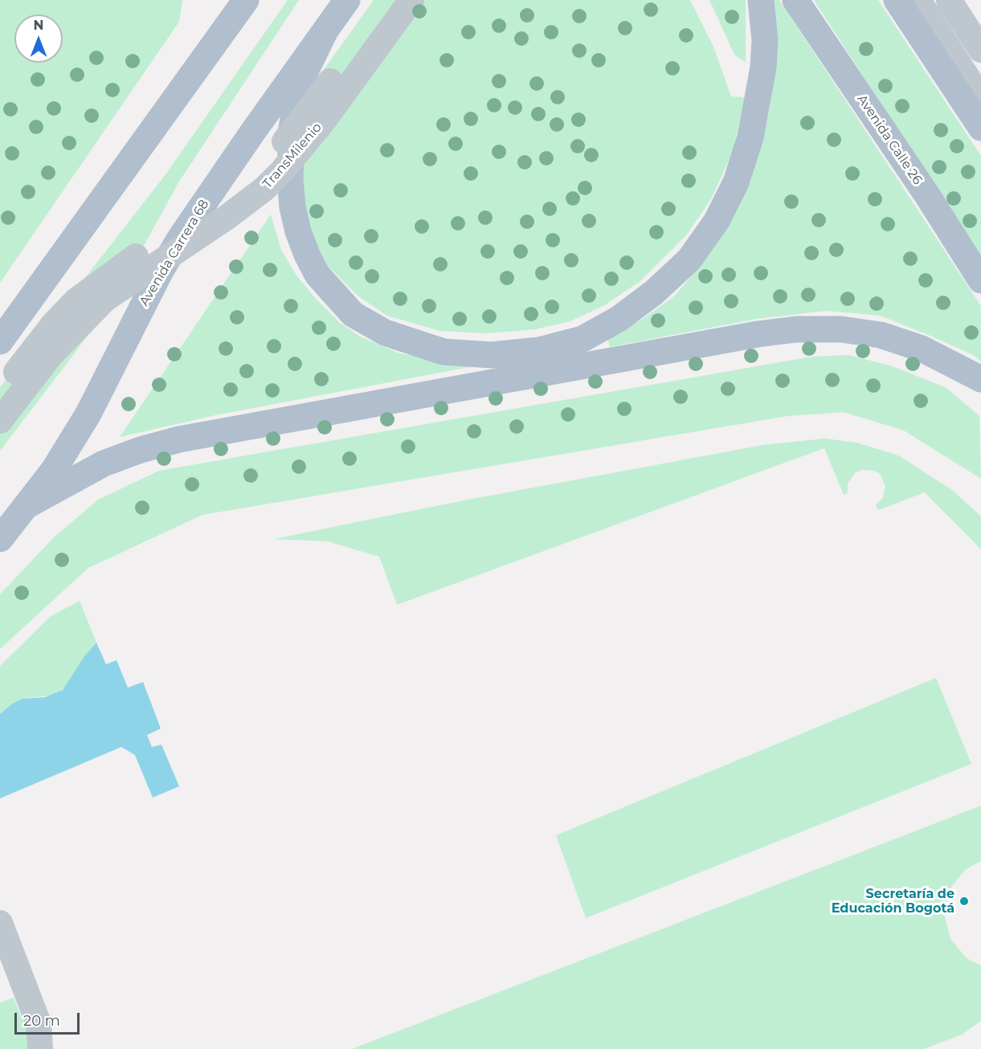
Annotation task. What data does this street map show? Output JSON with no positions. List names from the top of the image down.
{
  "streets": {
    "main road": ["Avenida Calle 26", "Avenida Carrera 68"],
    "lane": ["TransMilenio"]
  },
  "places": ["Secretaría de Educación Bogotá"],
  "scale_bar": "20 m",
  "north": "top"
}
